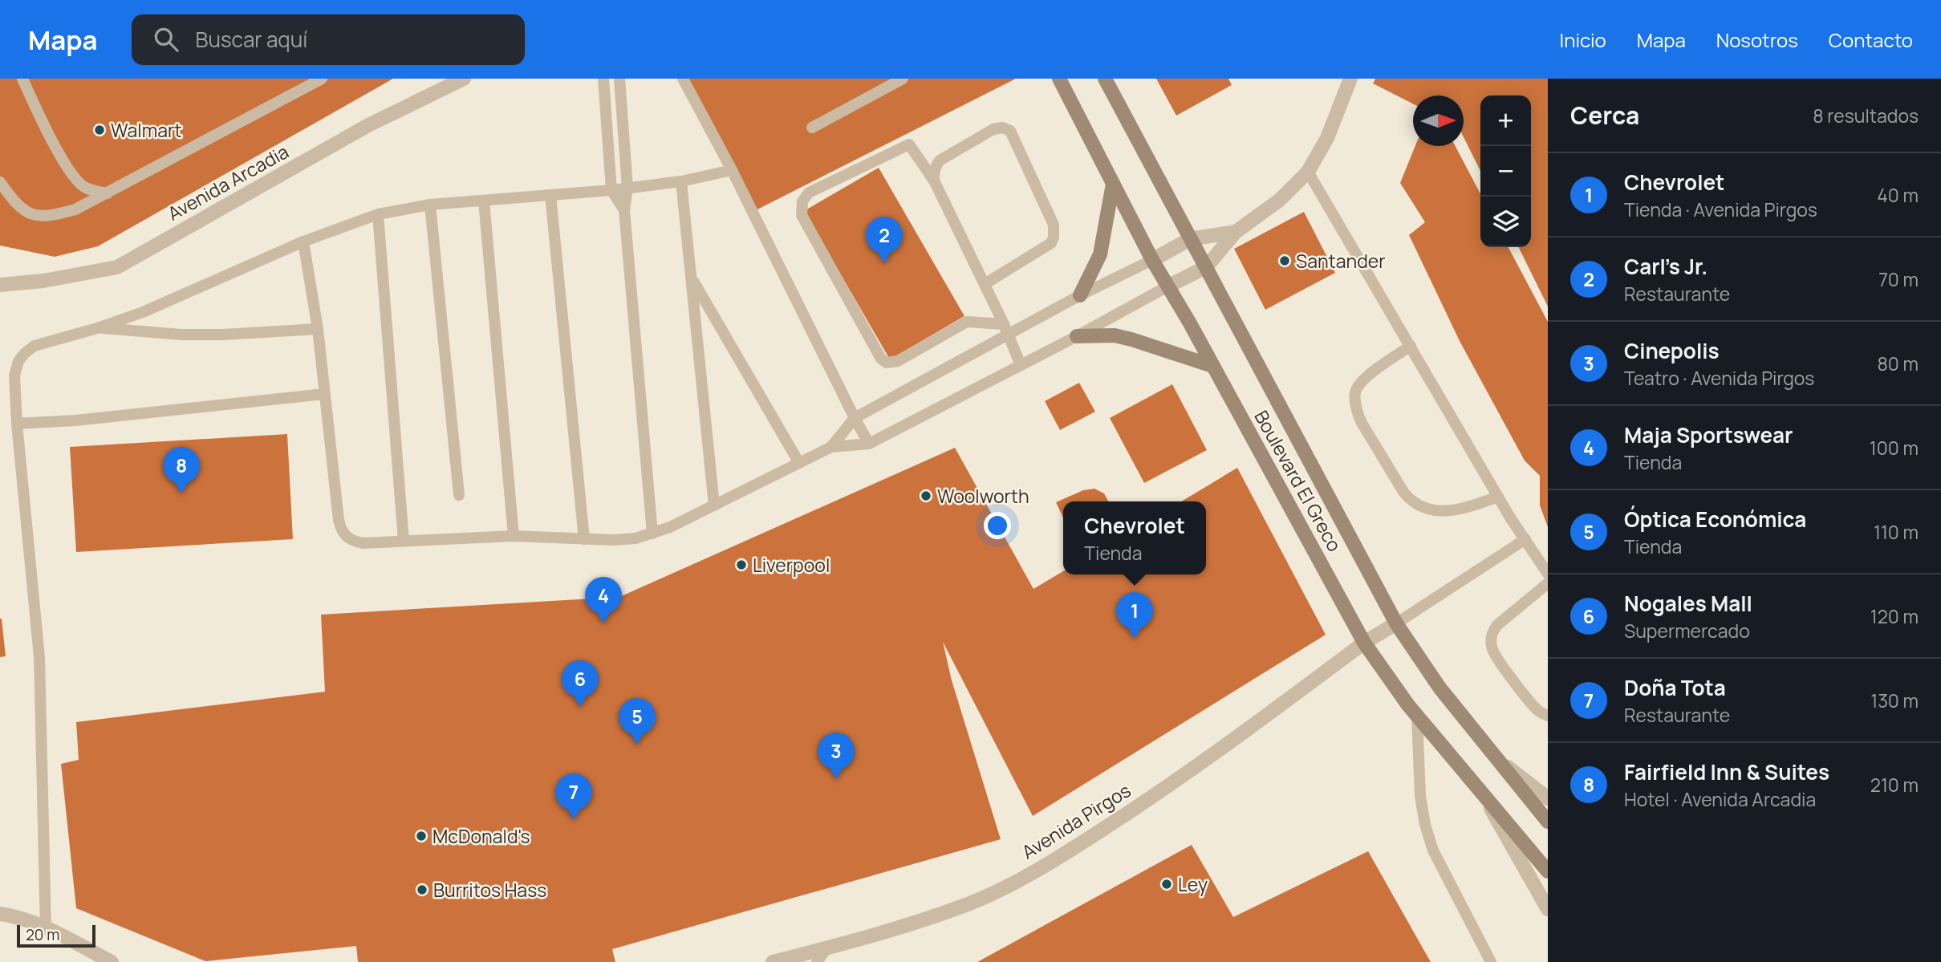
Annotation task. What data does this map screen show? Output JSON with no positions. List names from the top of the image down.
{
  "streets": {
    "main road": ["Boulevard El Greco"],
    "street": ["Avenida Arcadia", "Avenida Pirgos"]
  },
  "crossings": [
    ["Boulevard El Greco", "Avenida Pirgos"]
  ],
  "places": [
    "Walmart",
    "Santander",
    "Woolworth",
    "Liverpool",
    "McDonald's",
    "Ley",
    "Burritos Hass"
  ],
  "scale_bar": "20 m",
  "north": "right",
  "page": {
    "header": "Mapa",
    "search": "Buscar aquí",
    "nav": [
      "Inicio",
      "Mapa",
      "Nosotros",
      "Contacto"
    ],
    "heading": ["Cerca", "8 resultados"],
    "map_buttons": ["+", "−"],
    "list": [
      {
        "mark": "1",
        "name": "Chevrolet",
        "note": "Tienda · Avenida Pirgos",
        "value": "40 m"
      },
      {
        "mark": "2",
        "name": "Carl's Jr.",
        "note": "Restaurante",
        "value": "70 m"
      },
      {
        "mark": "3",
        "name": "Cinepolis",
        "note": "Teatro · Avenida Pirgos",
        "value": "80 m"
      },
      {
        "mark": "4",
        "name": "Maja Sportswear",
        "note": "Tienda",
        "value": "100 m"
      },
      {
        "mark": "5",
        "name": "Óptica Económica",
        "note": "Tienda",
        "value": "110 m"
      },
      {
        "mark": "6",
        "name": "Nogales Mall",
        "note": "Supermercado",
        "value": "120 m"
      },
      {
        "mark": "7",
        "name": "Doña Tota",
        "note": "Restaurante",
        "value": "130 m"
      },
      {
        "mark": "8",
        "name": "Fairfield Inn & Suites",
        "note": "Hotel · Avenida Arcadia",
        "value": "210 m"
      }
    ],
    "pins": [
      "2",
      "8",
      "4",
      "1",
      "6",
      "5",
      "3",
      "7"
    ],
    "popup": ["Chevrolet", "Tienda"],
    "scale": "20 m"
  }
}
